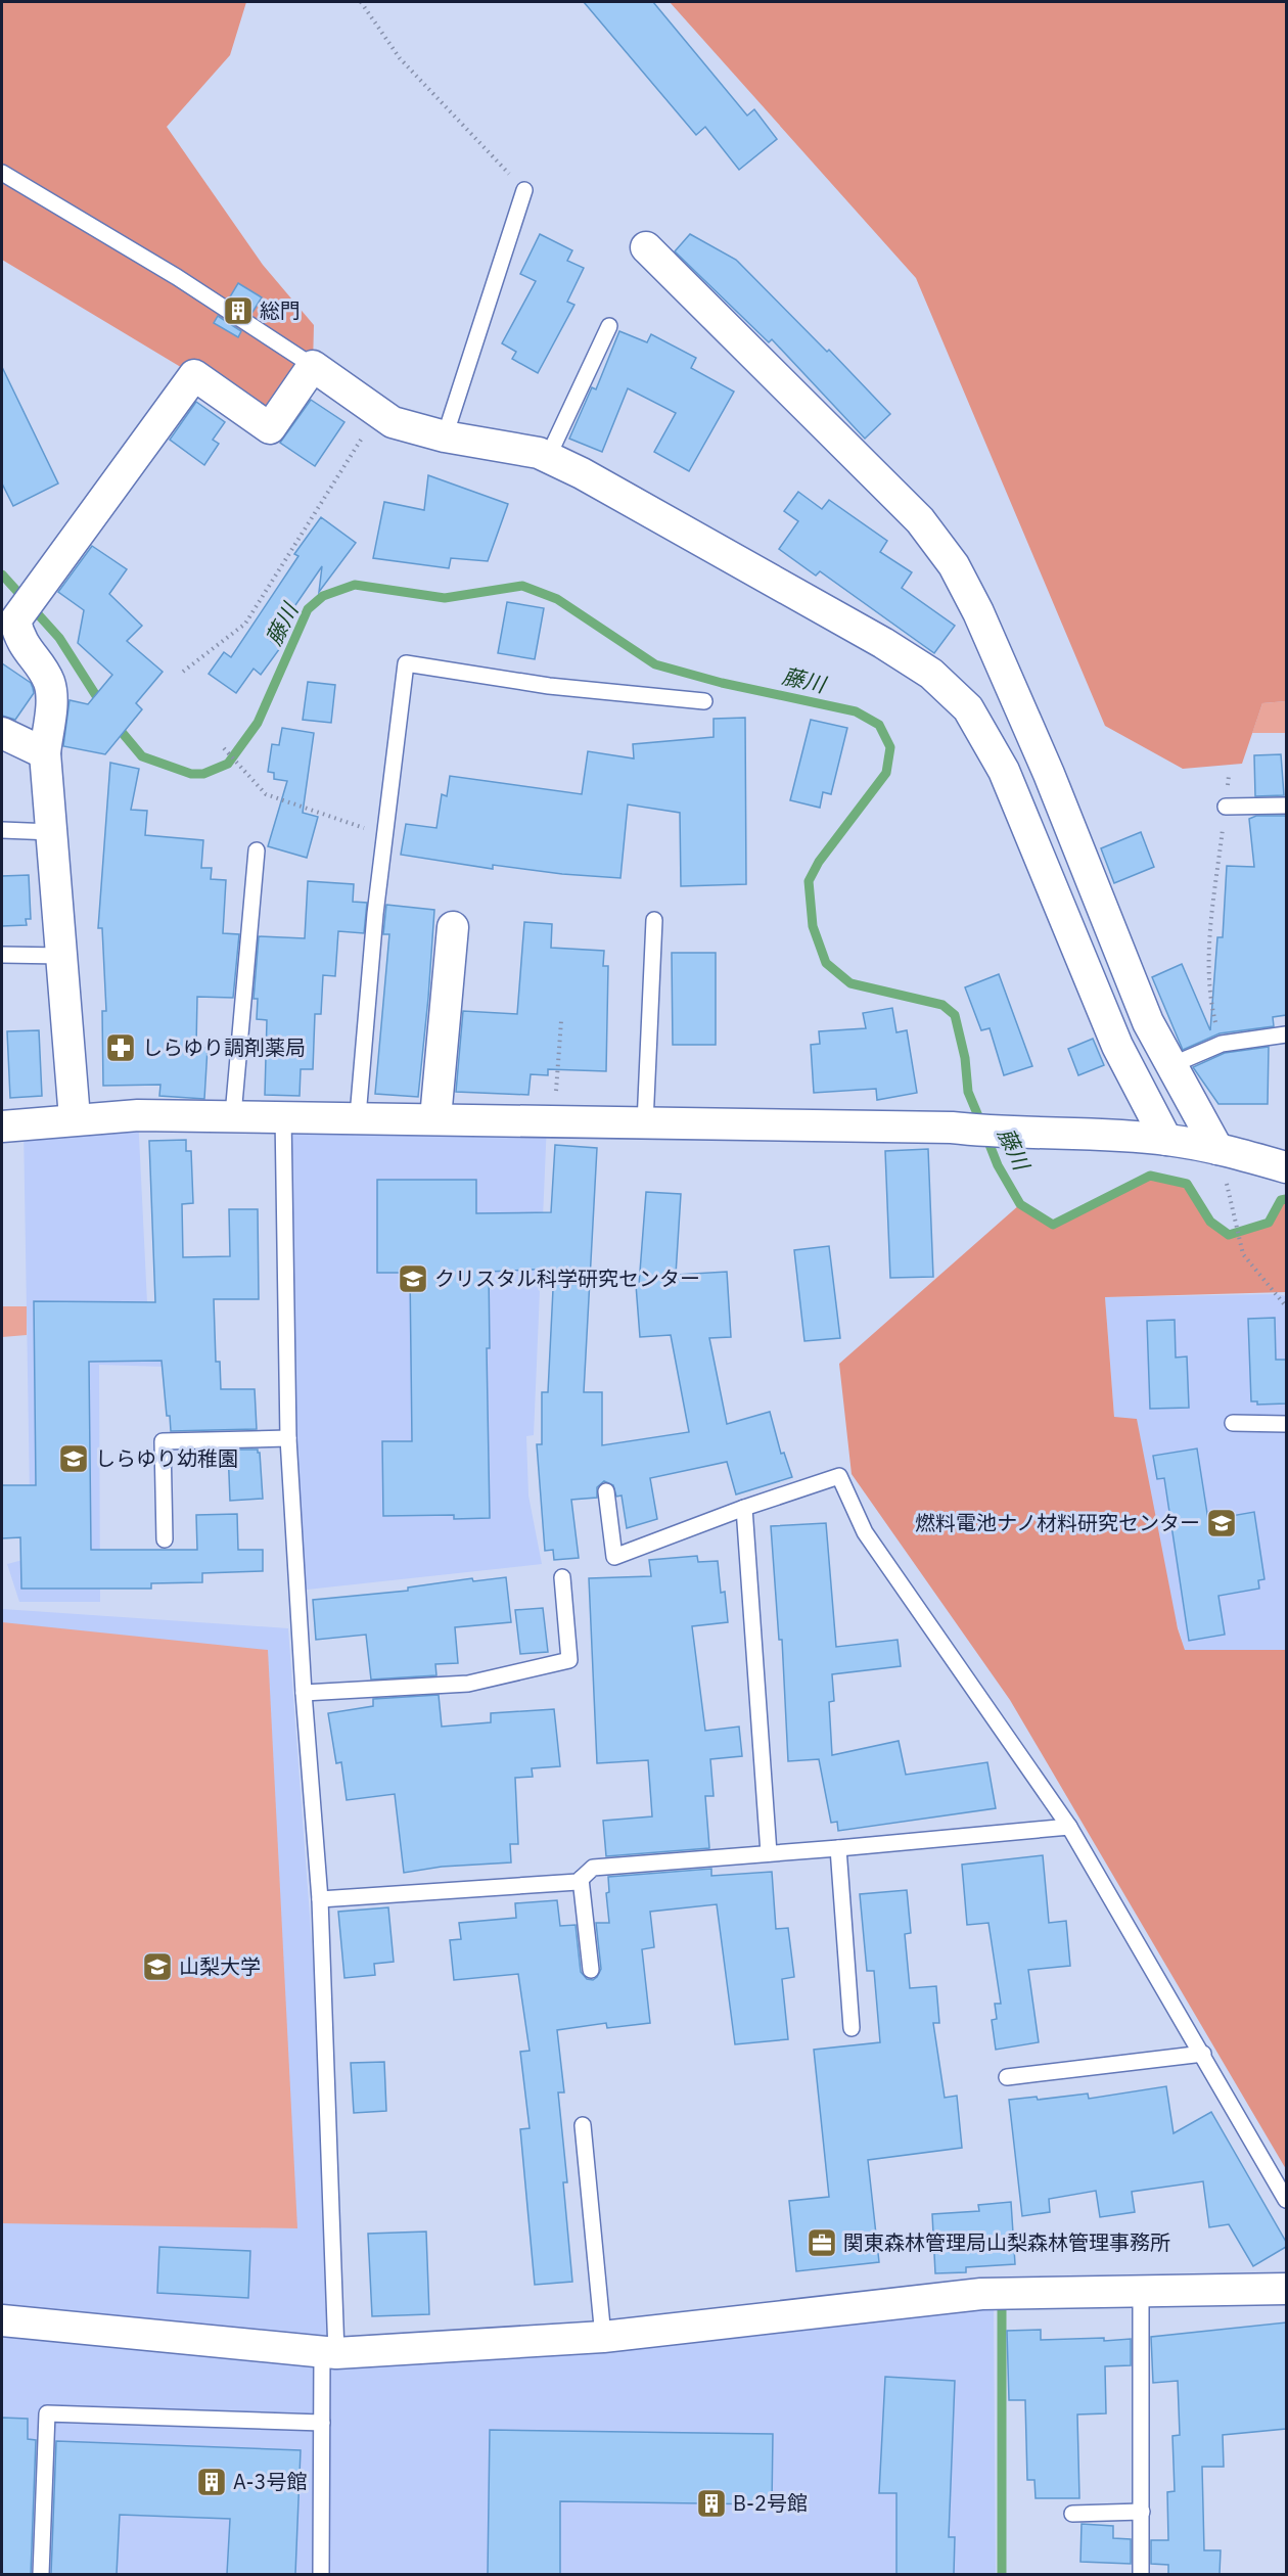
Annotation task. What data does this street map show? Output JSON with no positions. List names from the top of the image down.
{
  "water": ["藤川"],
  "places": {
    "building": ["総門", "A-3号館", "B-2号館"],
    "pharmacy": ["しらゆり調剤薬局"],
    "school or university": [
      "クリスタル科学研究センター",
      "しらゆり幼稚園",
      "燃料電池ナノ材料研究センター",
      "山梨大学"
    ],
    "office": ["関東森林管理局山梨森林管理事務所"]
  }
}
